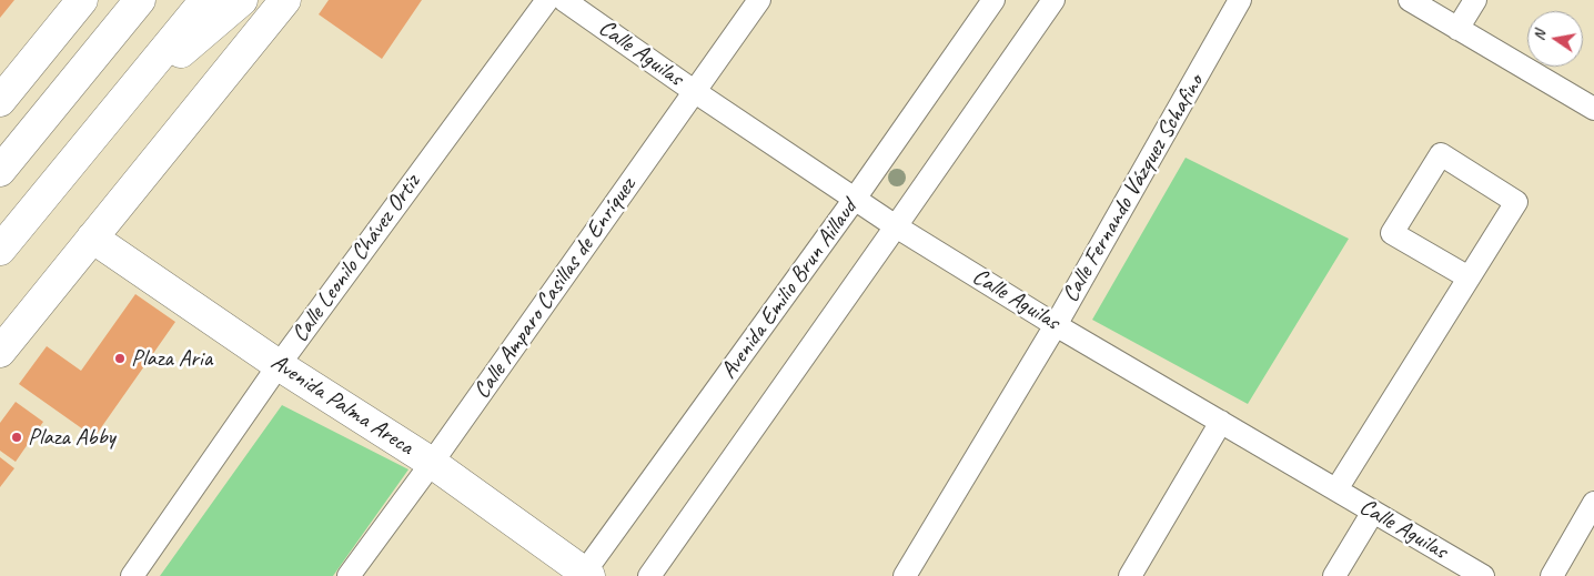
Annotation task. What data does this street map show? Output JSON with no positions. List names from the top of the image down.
{
  "streets": {
    "main road": ["Avenida Palma Areca"],
    "street": [
      "Calle Aguilas",
      "Calle Fernando Vázquez Schafino",
      "Calle Leonilo Chávez Ortiz",
      "Calle Amparo Casillas de Enríquez",
      "Avenida Emilio Brun Aillaud"
    ]
  },
  "crossings": [
    ["Calle Aguilas", "Calle Fernando Vázquez Schafino"],
    ["Calle Aguilas", "Calle Amparo Casillas de Enríquez"],
    ["Calle Aguilas", "Avenida Emilio Brun Aillaud"],
    ["Calle Leonilo Chávez Ortiz", "Avenida Palma Areca"],
    ["Calle Amparo Casillas de Enríquez", "Avenida Palma Areca"],
    ["Avenida Emilio Brun Aillaud", "Avenida Palma Areca"]
  ],
  "places": ["Plaza Aria", "Plaza Abby"],
  "north": "left"
}
